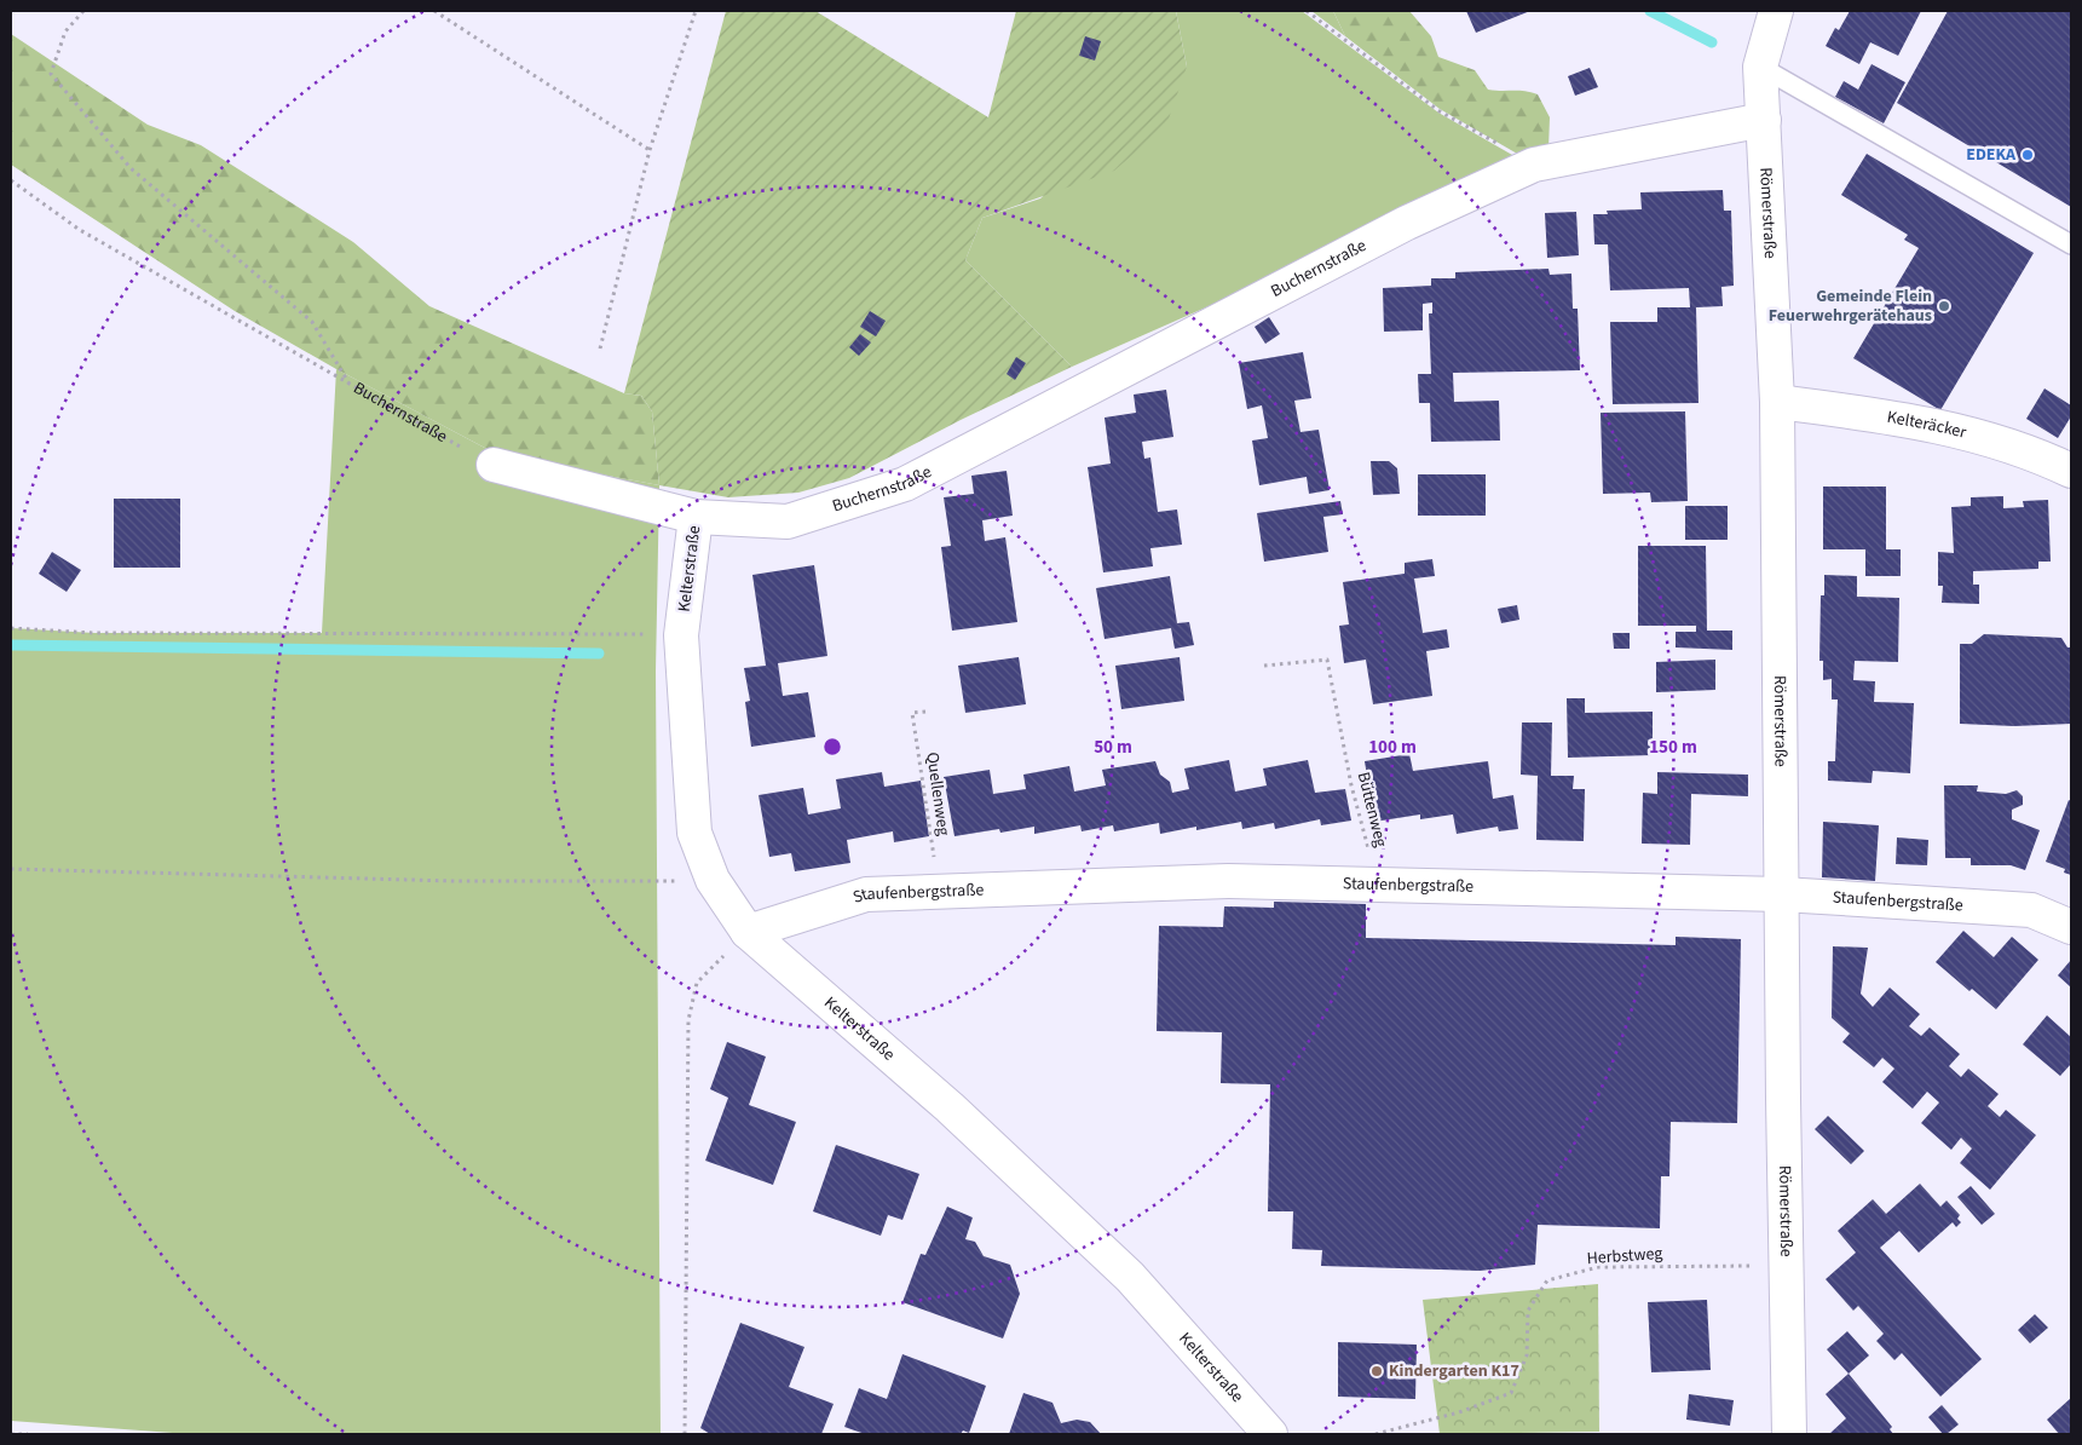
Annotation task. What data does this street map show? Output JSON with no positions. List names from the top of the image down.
{
  "streets": {
    "street": [
      "Römerstraße",
      "Buchernstraße",
      "Kelteräcker",
      "Kelterstraße",
      "Staufenbergstraße"
    ],
    "path": ["Quellenweg", "Büttenweg", "Herbstweg"]
  },
  "crossings": [
    ["Römerstraße", "Buchernstraße"],
    ["Römerstraße", "Kelteräcker"],
    ["Römerstraße", "Staufenbergstraße"],
    ["Römerstraße", "Herbstweg"],
    ["Buchernstraße", "Kelterstraße"],
    ["Kelterstraße", "Staufenbergstraße"],
    ["Quellenweg", "Staufenbergstraße"],
    ["Büttenweg", "Staufenbergstraße"]
  ],
  "places": ["EDEKA", "Gemeinde Flein Feuerwehrgerätehaus", "Kindergarten K17"],
  "rings": ["50 m", "100 m", "150 m"]
}
